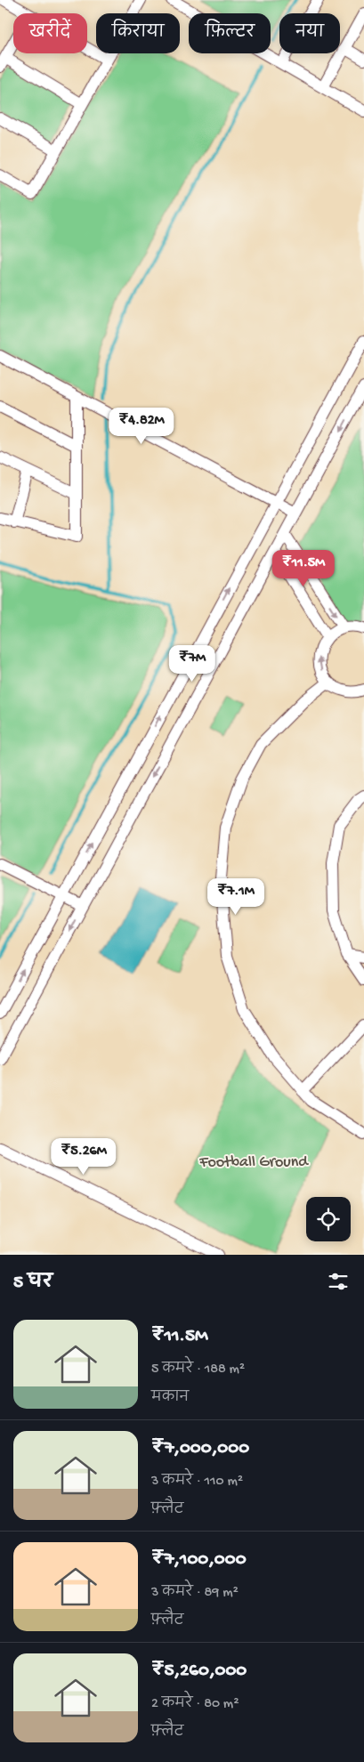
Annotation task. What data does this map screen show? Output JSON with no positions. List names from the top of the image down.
{
  "parks": ["Football Ground"],
  "page": {
    "chip": [
      "खरीदें",
      "किराया",
      "फ़िल्टर",
      "नया"
    ],
    "price": [
      "₹4.82M",
      "₹11.5M",
      "₹7M",
      "₹7.1M",
      "₹5.26M"
    ],
    "heading": "5 घर",
    "list": [
      {
        "name": "₹11.5M",
        "note": "5 कमरे · 188 m² · मकान"
      },
      {
        "name": "₹7,000,000",
        "note": "3 कमरे · 110 m² · फ़्लैट"
      },
      {
        "name": "₹7,100,000",
        "note": "3 कमरे · 89 m² · फ़्लैट"
      },
      {
        "name": "₹5,260,000",
        "note": "2 कमरे · 80 m² · फ़्लैट"
      }
    ]
  }
}
